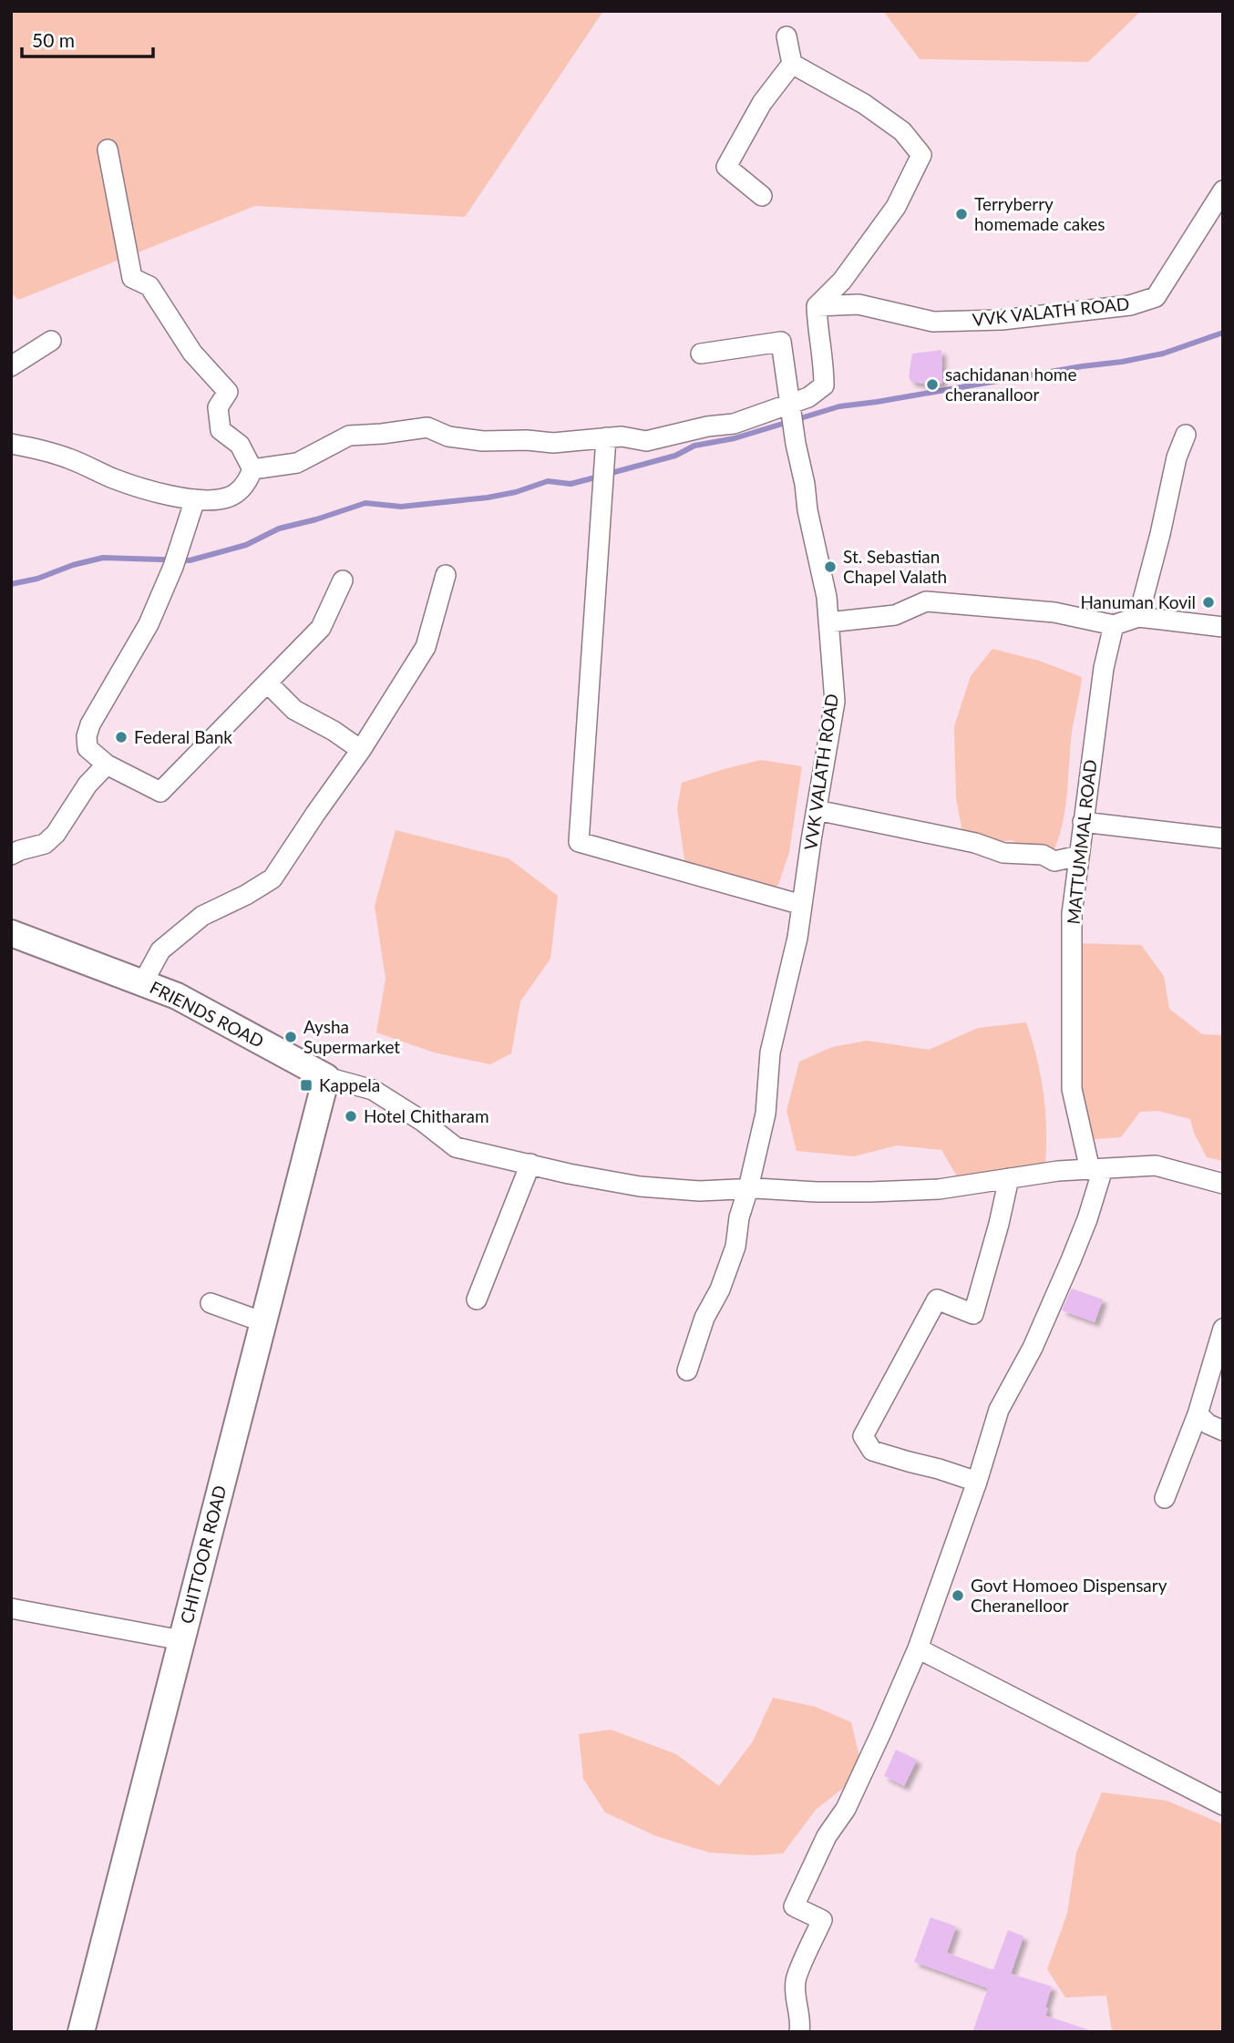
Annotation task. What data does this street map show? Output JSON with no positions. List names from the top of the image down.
{
  "streets": {
    "main road": ["FRIENDS ROAD", "CHITTOOR ROAD"],
    "street": ["VVK VALATH ROAD", "MATTUMMAL ROAD"]
  },
  "crossings": [
    ["FRIENDS ROAD", "CHITTOOR ROAD"]
  ],
  "places": {
    "other": [
      "Terryberry homemade cakes",
      "sachidanan home cheranalloor",
      "St. Sebastian Chapel Valath",
      "Hanuman Kovil",
      "Federal Bank",
      "Aysha Supermarket",
      "Hotel Chitharam",
      "Govt Homoeo Dispensary Cheranelloor"
    ],
    "transit": ["Kappela"]
  },
  "scale_bar": "50 m"
}
